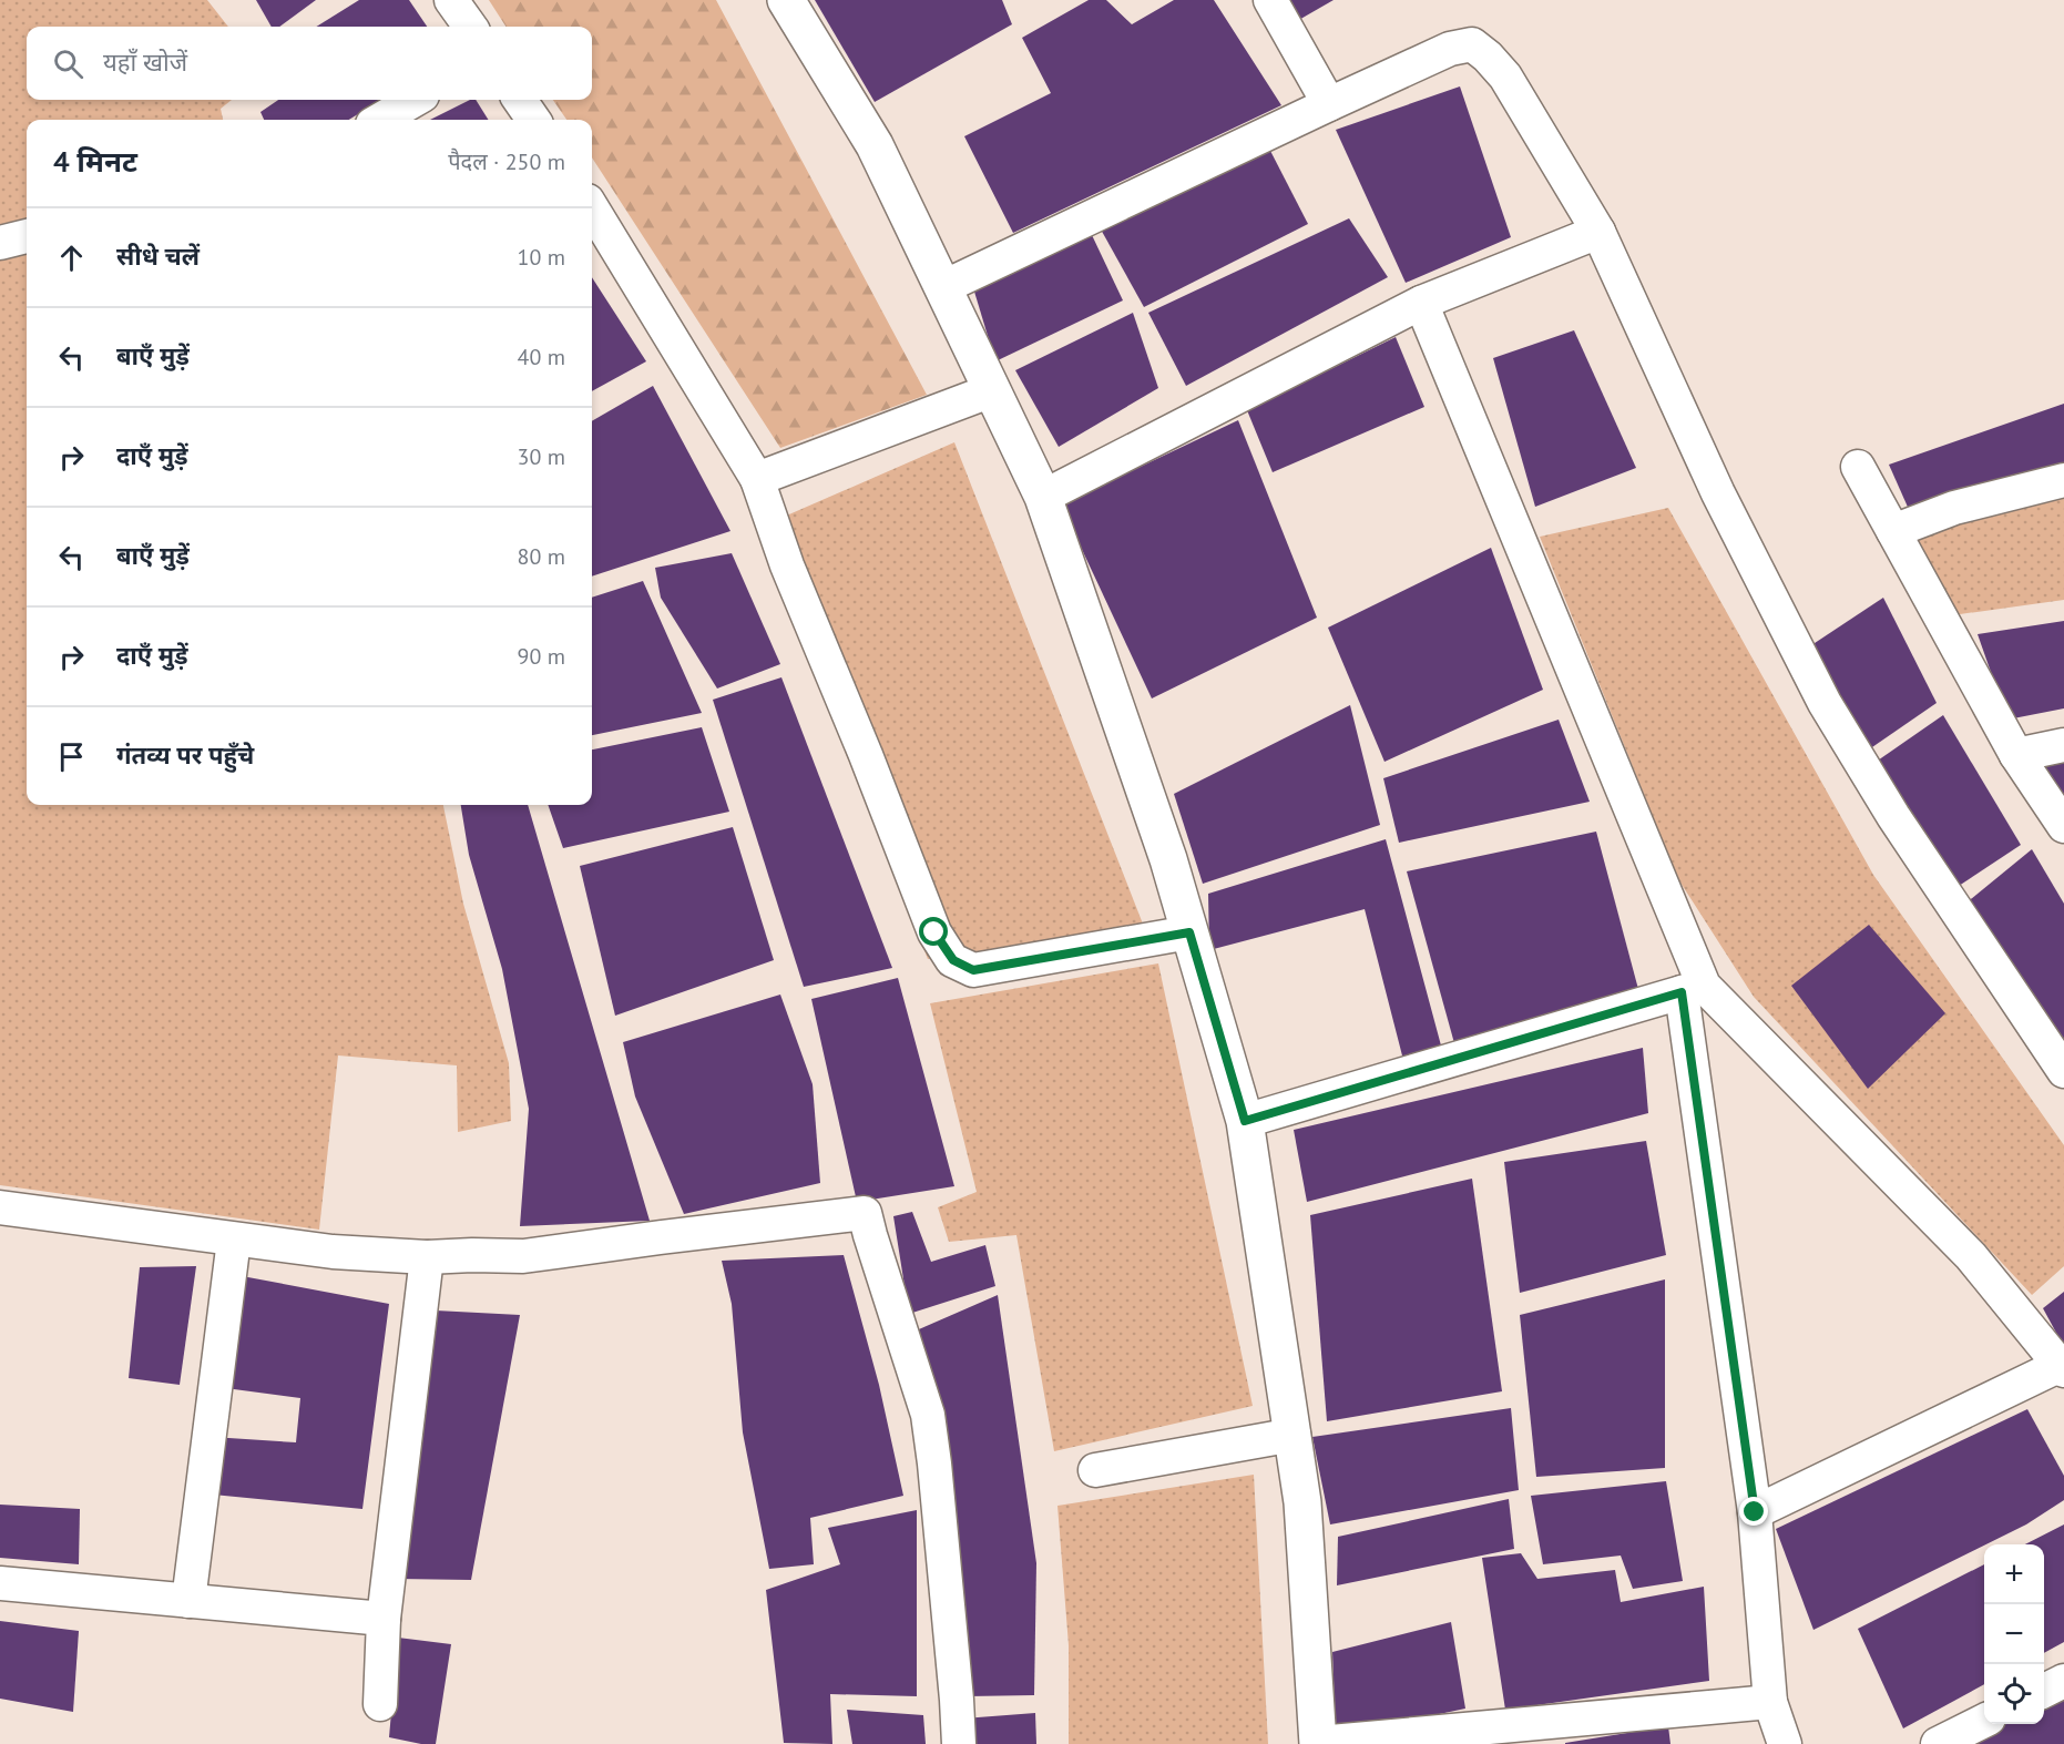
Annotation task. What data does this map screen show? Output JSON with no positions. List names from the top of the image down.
{
  "page": {
    "search": "यहाँ खोजें",
    "heading": ["4 मिनट", "पैदल · 250 m"],
    "list": [
      ["सीधे चलें", "10 m"],
      ["बाएँ मुड़ें", "40 m"],
      ["दाएँ मुड़ें", "30 m"],
      ["बाएँ मुड़ें", "80 m"],
      ["दाएँ मुड़ें", "90 m"],
      "गंतव्य पर पहुँचे"
    ],
    "map_buttons": ["+", "−"]
  }
}
